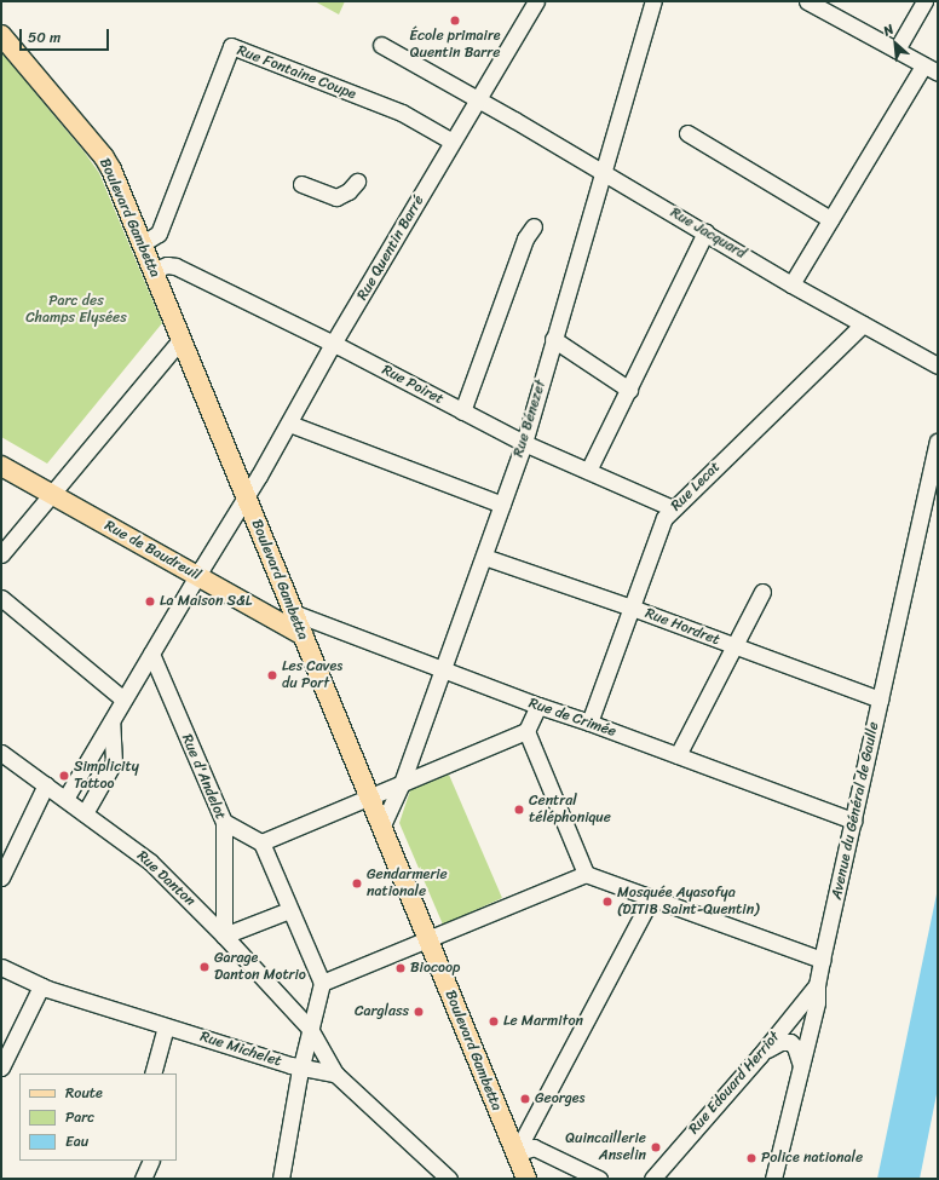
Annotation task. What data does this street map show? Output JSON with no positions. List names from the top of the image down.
{
  "streets": {
    "main road": ["Boulevard Gambetta", "Rue de Baudreuil"],
    "street": [
      "Rue Fontaine Coupe",
      "Rue Jacquard",
      "Rue Quentin Barré",
      "Rue Poiret",
      "Rue Bénezet",
      "Rue Lecat",
      "Rue Hordret",
      "Rue de Crimée",
      "Rue d'Andelot",
      "Avenue du Général de Gaulle",
      "Rue Danton",
      "Rue Michelet",
      "Rue Edouard Herriot"
    ]
  },
  "crossings": [
    ["Rue Fontaine Coupe", "Boulevard Gambetta"],
    ["Rue Fontaine Coupe", "Rue Quentin Barré"],
    ["Boulevard Gambetta", "Rue Quentin Barré"],
    ["Boulevard Gambetta", "Rue Poiret"],
    ["Boulevard Gambetta", "Rue Bénezet"],
    ["Boulevard Gambetta", "Rue de Baudreuil"],
    ["Boulevard Gambetta", "Rue de Crimée"],
    ["Rue Jacquard", "Rue Quentin Barré"],
    ["Rue Jacquard", "Rue Bénezet"],
    ["Rue Jacquard", "Rue Lecat"],
    ["Rue Quentin Barré", "Rue Poiret"],
    ["Rue Quentin Barré", "Rue de Baudreuil"],
    ["Rue Quentin Barré", "Rue d'Andelot"],
    ["Rue Quentin Barré", "Rue Danton"],
    ["Rue Poiret", "Rue Bénezet"],
    ["Rue Poiret", "Rue Lecat"],
    ["Rue Bénezet", "Rue Hordret"],
    ["Rue Bénezet", "Rue de Crimée"],
    ["Rue Lecat", "Rue Hordret"],
    ["Rue Lecat", "Rue de Crimée"],
    ["Rue Hordret", "Avenue du Général de Gaulle"],
    ["Rue de Crimée", "Avenue du Général de Gaulle"],
    ["Rue d'Andelot", "Rue Danton"],
    ["Avenue du Général de Gaulle", "Rue Edouard Herriot"],
    ["Rue Danton", "Rue Michelet"]
  ],
  "parks": ["Parc des Champs Elysées"],
  "places": [
    "École primaire Quentin Barre",
    "La Maison S&L",
    "Les Caves du Port",
    "Simplicity Tattoo",
    "Central téléphonique",
    "Gendarmerie nationale",
    "Mosquée Ayasofya (DITIB Saint-Quentin)",
    "Garage Danton Motrio",
    "Biocoop",
    "Carglass",
    "Le Marmiton",
    "Georges",
    "Quincaillerie Anselin",
    "Police nationale"
  ],
  "legend": ["Route", "Parc", "Eau"],
  "scale_bar": "50 m",
  "north": "top left"
}
